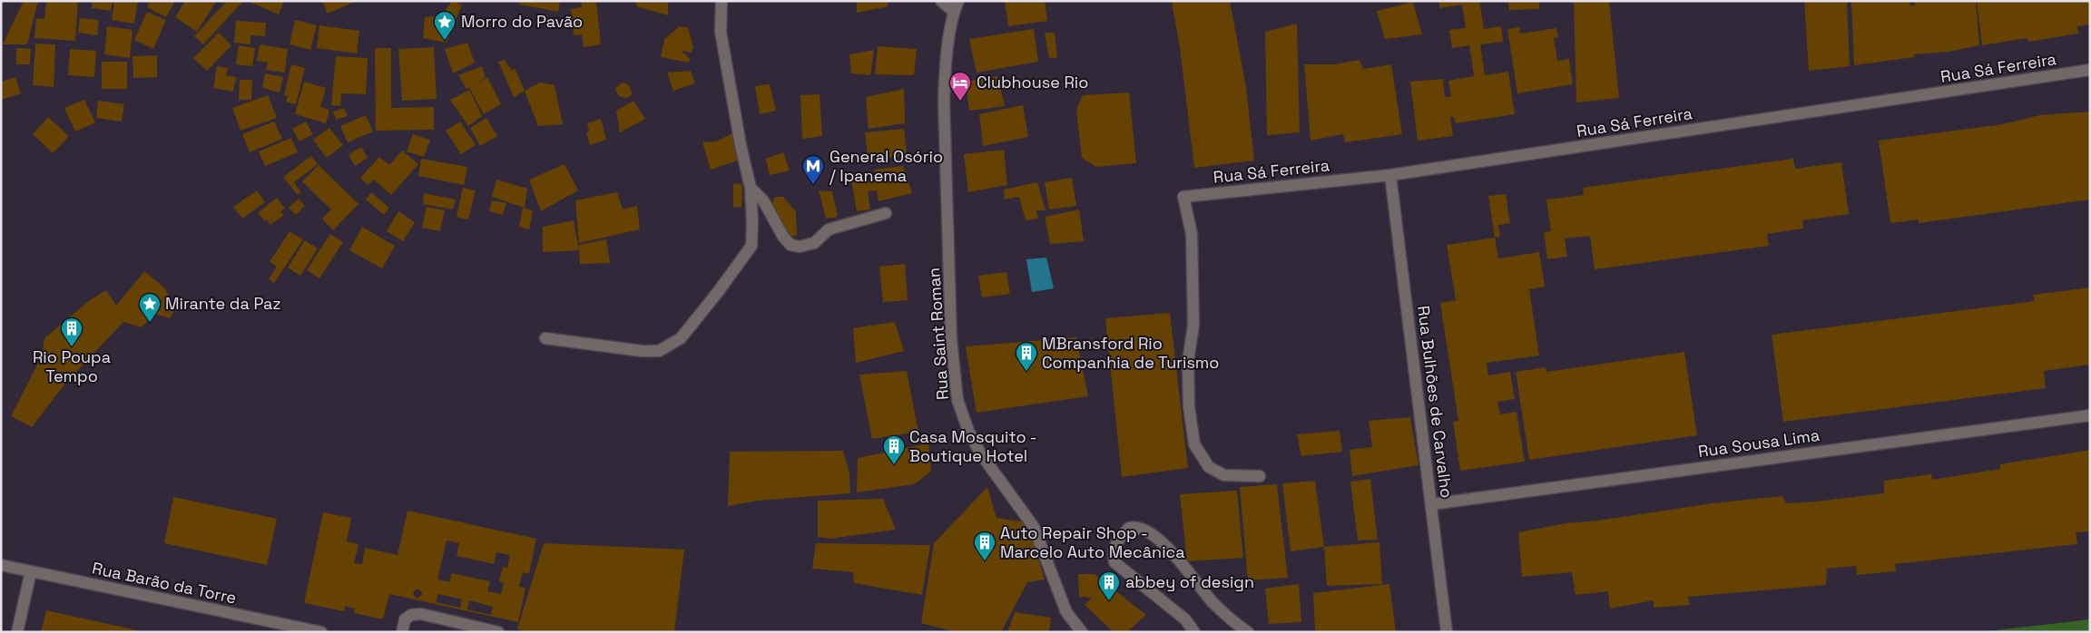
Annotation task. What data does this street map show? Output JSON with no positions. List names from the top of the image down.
{
  "streets": {
    "street": [
      "Rua Sá Ferreira",
      "Rua Saint Roman",
      "Rua Bulhões de Carvalho",
      "Rua Sousa Lima",
      "Rua Barão da Torre"
    ]
  },
  "crossings": [
    ["Rua Sá Ferreira", "Rua Bulhões de Carvalho"],
    ["Rua Bulhões de Carvalho", "Rua Sousa Lima"]
  ],
  "places": {
    "place": ["Morro do Pavão", "Mirante da Paz"],
    "hotel": ["Clubhouse Rio"],
    "metro station": ["General Osório / Ipanema"],
    "building": [
      "Rio Poupa Tempo",
      "MBransford Rio Companhia de Turismo",
      "Casa Mosquito - Boutique Hotel",
      "Auto Repair Shop - Marcelo Auto Mecânica",
      "abbey of design"
    ]
  }
}
